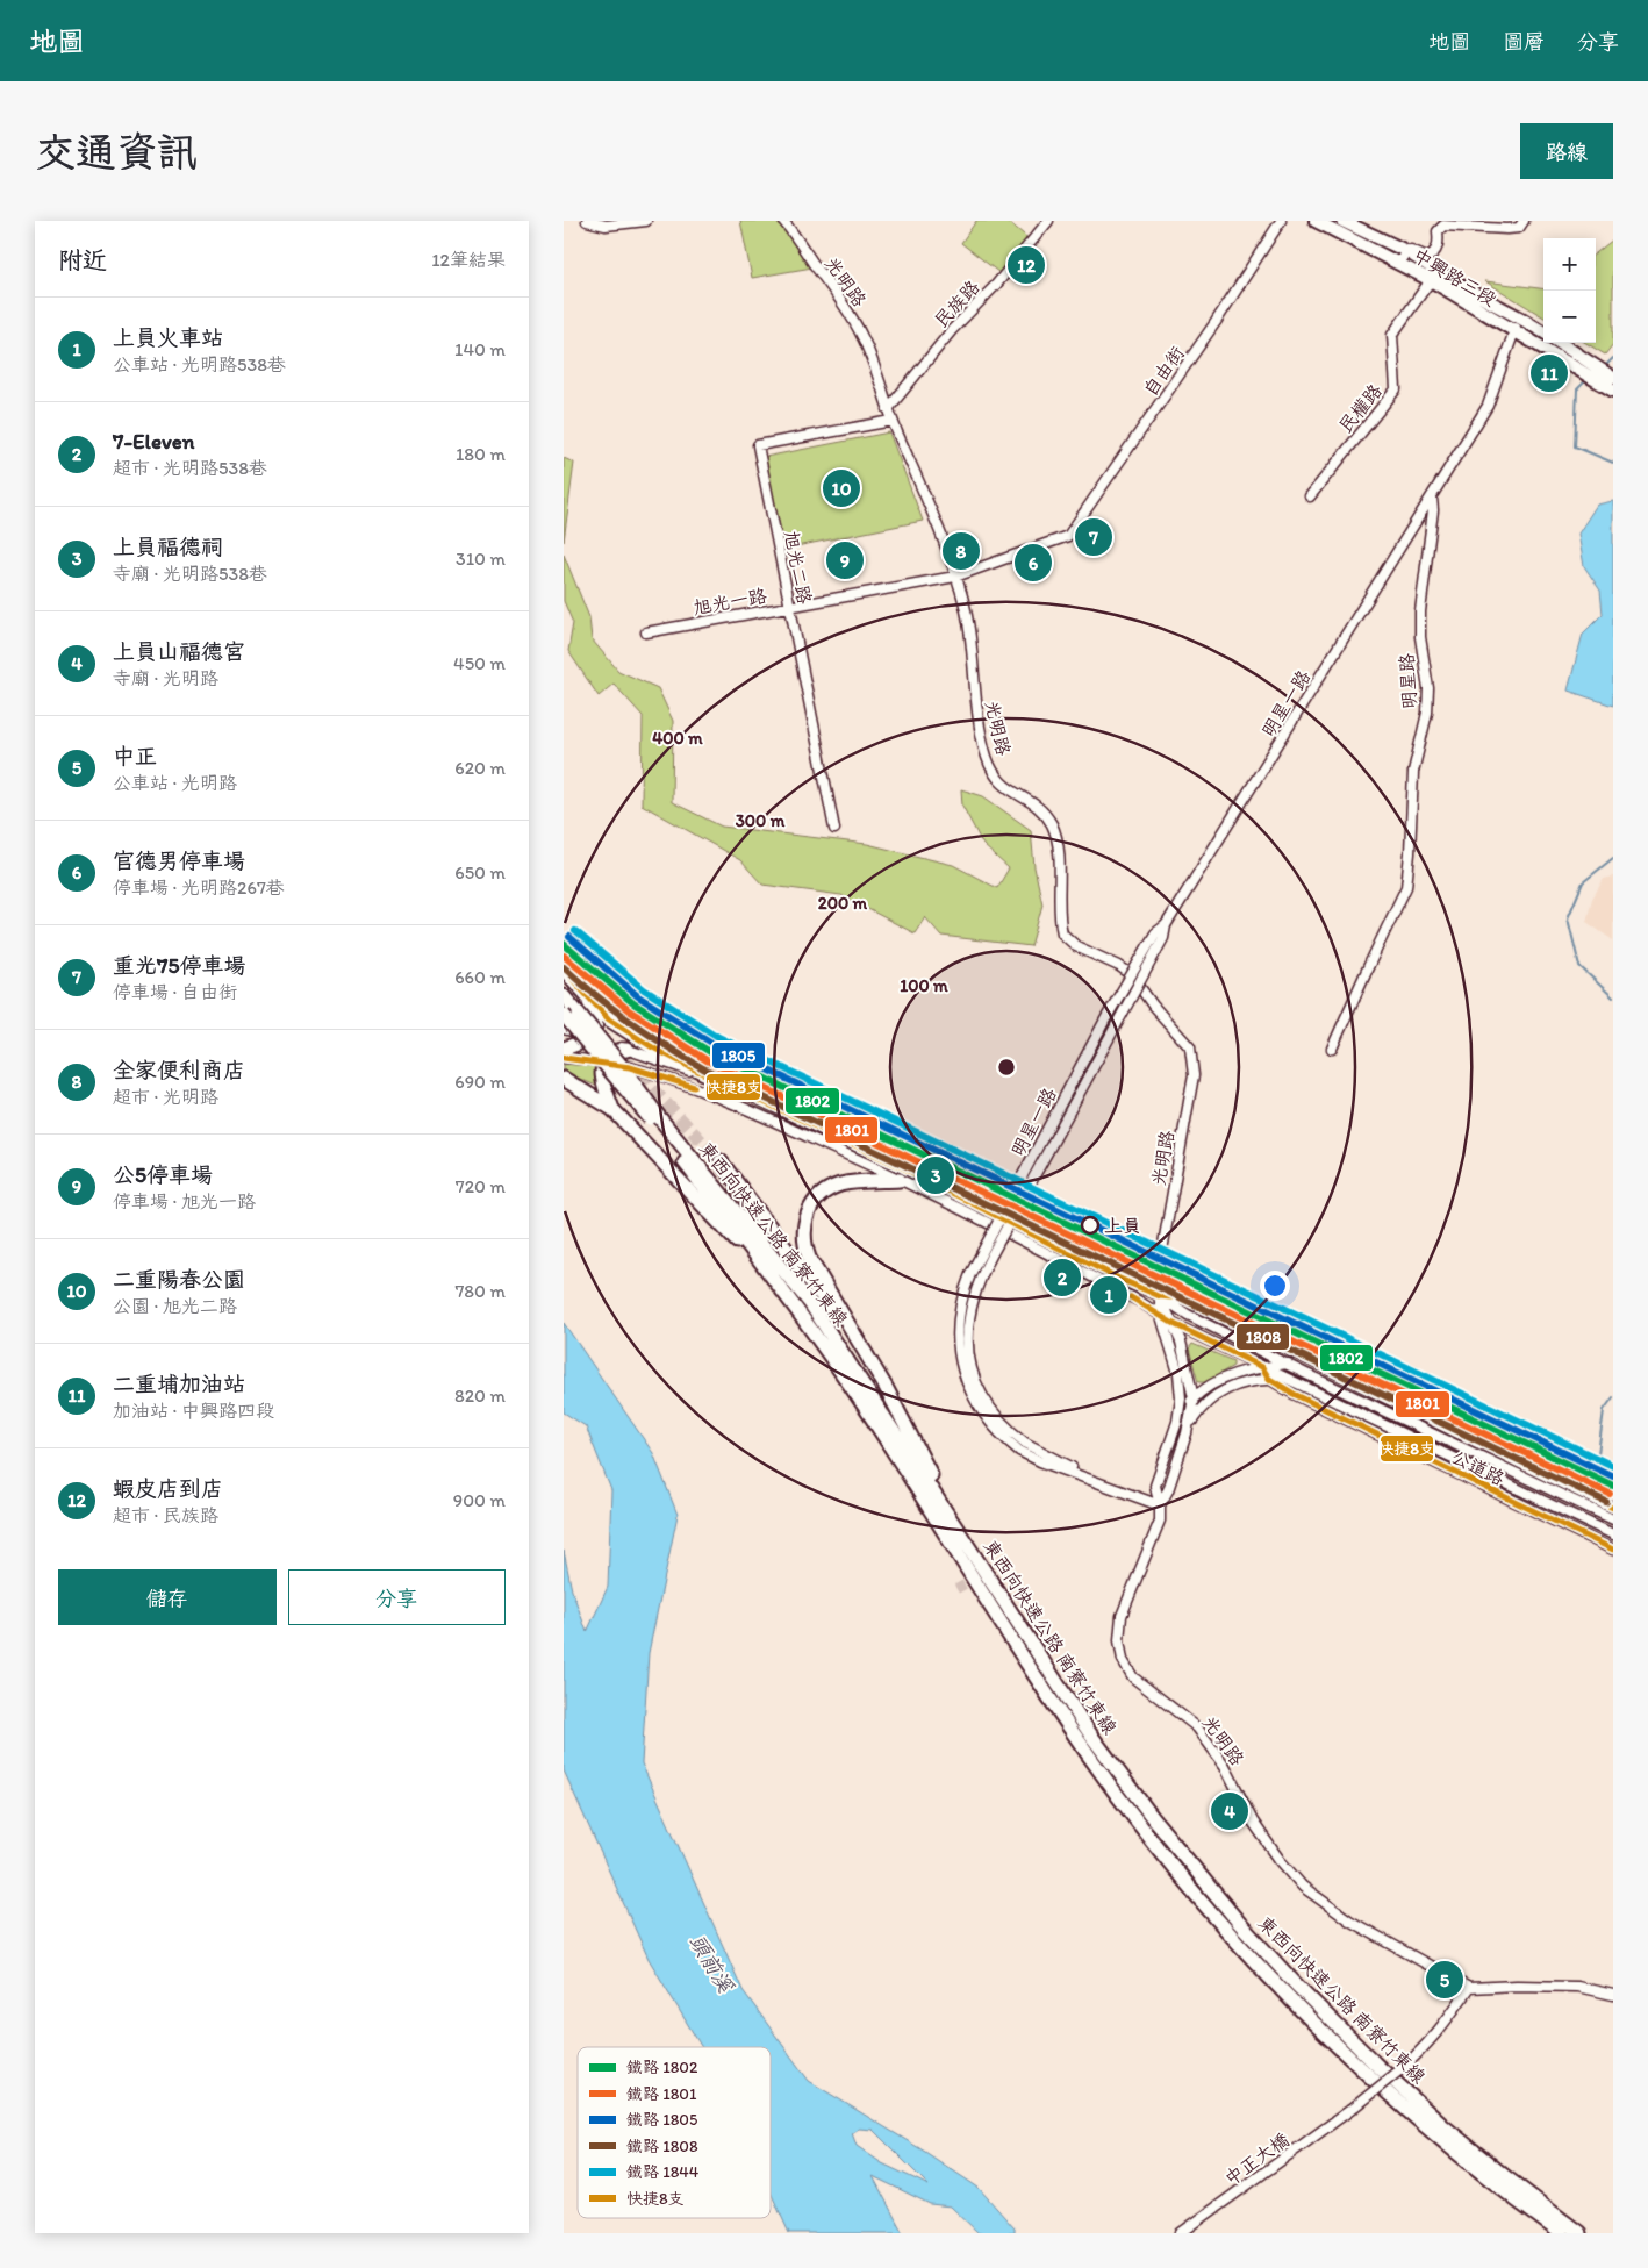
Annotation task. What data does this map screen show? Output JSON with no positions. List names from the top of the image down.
{
  "streets": {
    "highway": ["東西向快速公路 南寮竹東線"],
    "main road": ["中興路三段"],
    "street": [
      "光明路",
      "民族路",
      "自由街",
      "民權路",
      "旭光二路",
      "旭光一路",
      "明星路",
      "明星一路",
      "公道路",
      "中正大橋"
    ]
  },
  "crossings": [
    ["中興路三段", "民權路"],
    ["中興路三段", "明星路"],
    ["光明路", "民族路"],
    ["光明路", "旭光二路"],
    ["光明路", "旭光一路"],
    ["光明路", "明星一路"],
    ["光明路", "公道路"],
    ["光明路", "中正大橋"],
    ["自由街", "旭光一路"],
    ["旭光二路", "旭光一路"],
    ["明星路", "明星一路"]
  ],
  "water": ["頭前溪"],
  "places": ["上員"],
  "lines": [
    "rail line 1844",
    "rail line 1805",
    "rail line 1802",
    "rail line 1801",
    "rail line 1808",
    "transit line 快捷8支"
  ],
  "legend": [
    "鐵路 1802",
    "鐵路 1801",
    "鐵路 1805",
    "鐵路 1808",
    "鐵路 1844",
    "快捷8支"
  ],
  "page": {
    "header": "地圖",
    "nav": ["地圖", "圖層", "分享"],
    "buttons": [
      "路線",
      ["儲存", "分享"]
    ],
    "title": "交通資訊",
    "heading": ["附近", "12筆結果"],
    "map_buttons": ["+", "−"],
    "pins": [
      "12",
      "11",
      "10",
      "7",
      "8",
      "9",
      "6",
      "3",
      "2",
      "1",
      "4",
      "5"
    ],
    "list": [
      {
        "mark": "1",
        "name": "上員火車站",
        "note": "公車站 · 光明路538巷",
        "value": "140 m"
      },
      {
        "mark": "2",
        "name": "7-Eleven",
        "note": "超市 · 光明路538巷",
        "value": "180 m"
      },
      {
        "mark": "3",
        "name": "上員福德祠",
        "note": "寺廟 · 光明路538巷",
        "value": "310 m"
      },
      {
        "mark": "4",
        "name": "上員山福德宮",
        "note": "寺廟 · 光明路",
        "value": "450 m"
      },
      {
        "mark": "5",
        "name": "中正",
        "note": "公車站 · 光明路",
        "value": "620 m"
      },
      {
        "mark": "6",
        "name": "官德男停車場",
        "note": "停車場 · 光明路267巷",
        "value": "650 m"
      },
      {
        "mark": "7",
        "name": "重光75停車場",
        "note": "停車場 · 自由街",
        "value": "660 m"
      },
      {
        "mark": "8",
        "name": "全家便利商店",
        "note": "超市 · 光明路",
        "value": "690 m"
      },
      {
        "mark": "9",
        "name": "公5停車場",
        "note": "停車場 · 旭光一路",
        "value": "720 m"
      },
      {
        "mark": "10",
        "name": "二重陽春公園",
        "note": "公園 · 旭光二路",
        "value": "780 m"
      },
      {
        "mark": "11",
        "name": "二重埔加油站",
        "note": "加油站 · 中興路四段",
        "value": "820 m"
      },
      {
        "mark": "12",
        "name": "蝦皮店到店",
        "note": "超市 · 民族路",
        "value": "900 m"
      }
    ]
  },
  "rings": [
    "400 m",
    "300 m",
    "200 m",
    "100 m"
  ]
}
